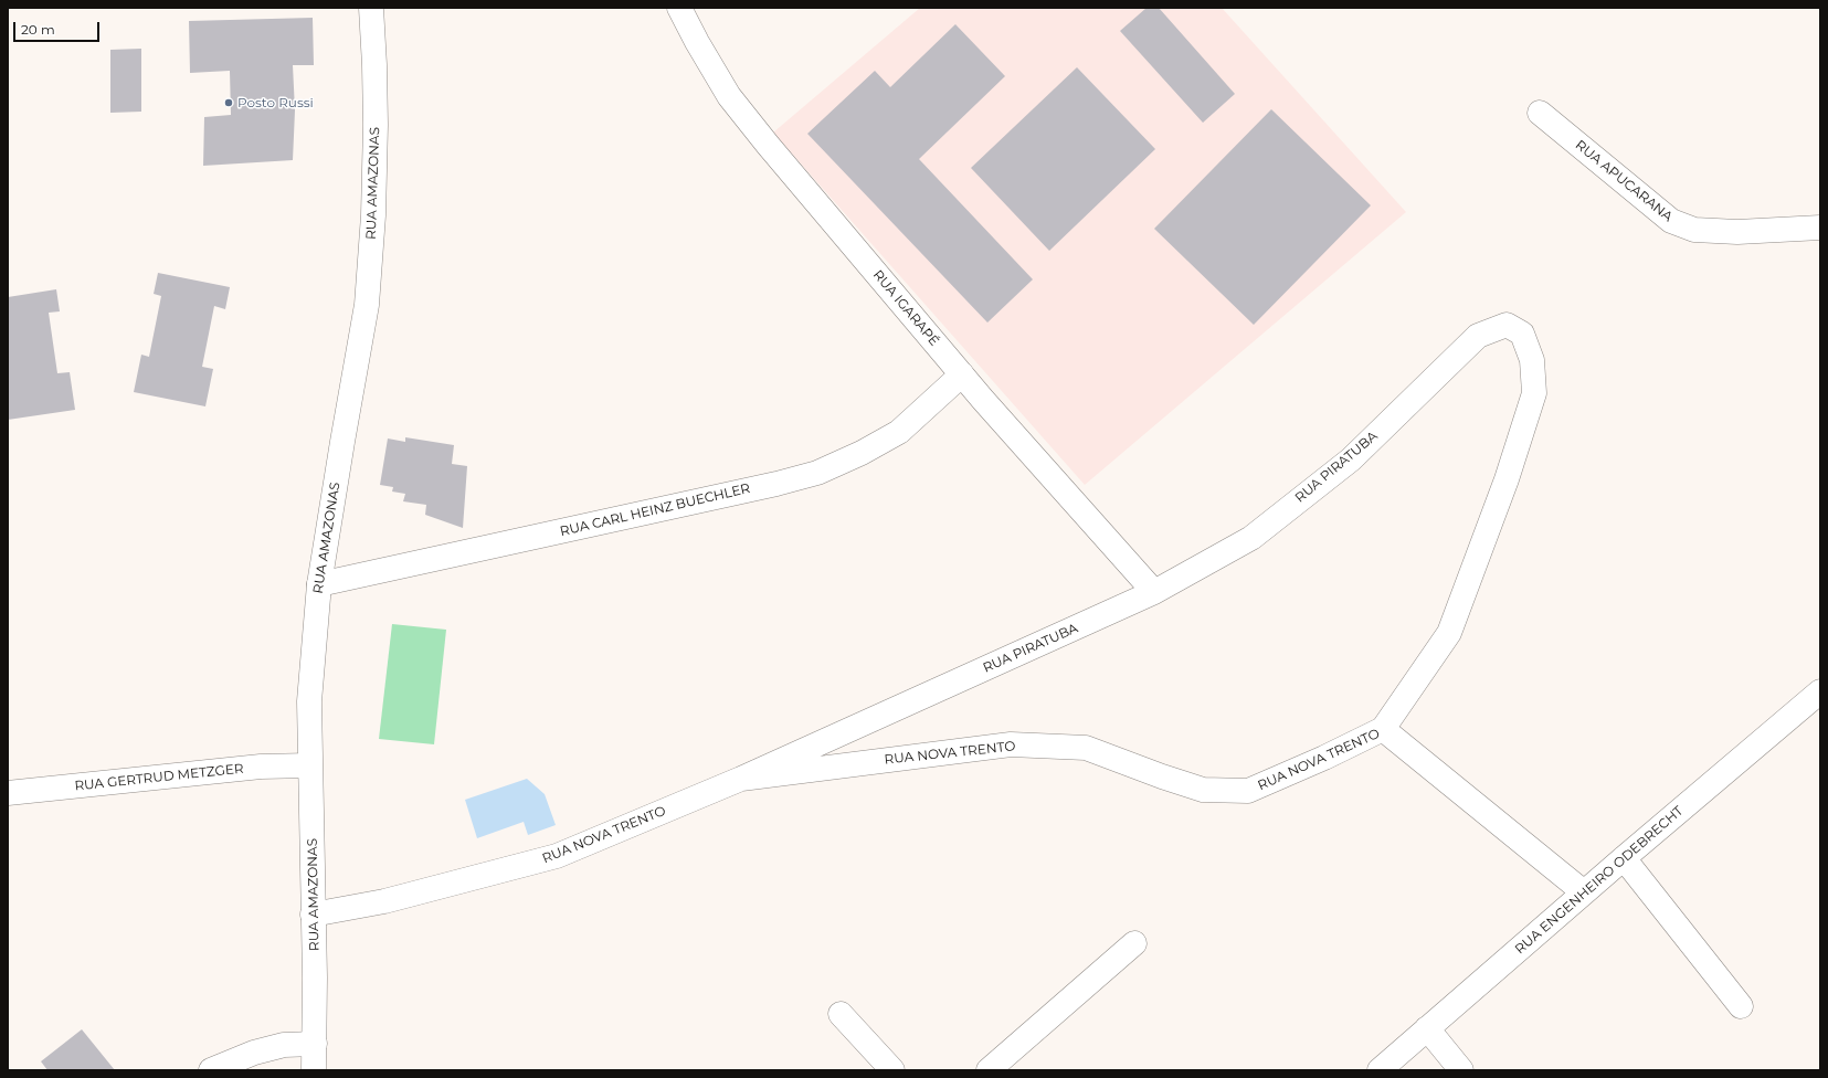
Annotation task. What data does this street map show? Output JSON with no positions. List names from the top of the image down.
{
  "streets": {
    "street": [
      "RUA APUCARANA",
      "RUA AMAZONAS",
      "RUA IGARAPÉ",
      "RUA PIRATUBA",
      "RUA CARL HEINZ BUECHLER",
      "RUA NOVA TRENTO",
      "RUA GERTRUD METZGER",
      "RUA ENGENHEIRO ODEBRECHT"
    ]
  },
  "crossings": [
    ["RUA AMAZONAS", "RUA CARL HEINZ BUECHLER"],
    ["RUA AMAZONAS", "RUA NOVA TRENTO"],
    ["RUA AMAZONAS", "RUA GERTRUD METZGER"],
    ["RUA IGARAPÉ", "RUA PIRATUBA"],
    ["RUA IGARAPÉ", "RUA CARL HEINZ BUECHLER"],
    ["RUA PIRATUBA", "RUA NOVA TRENTO"],
    ["RUA NOVA TRENTO", "RUA ENGENHEIRO ODEBRECHT"]
  ],
  "places": ["Posto Russi"],
  "scale_bar": "20 m"
}
